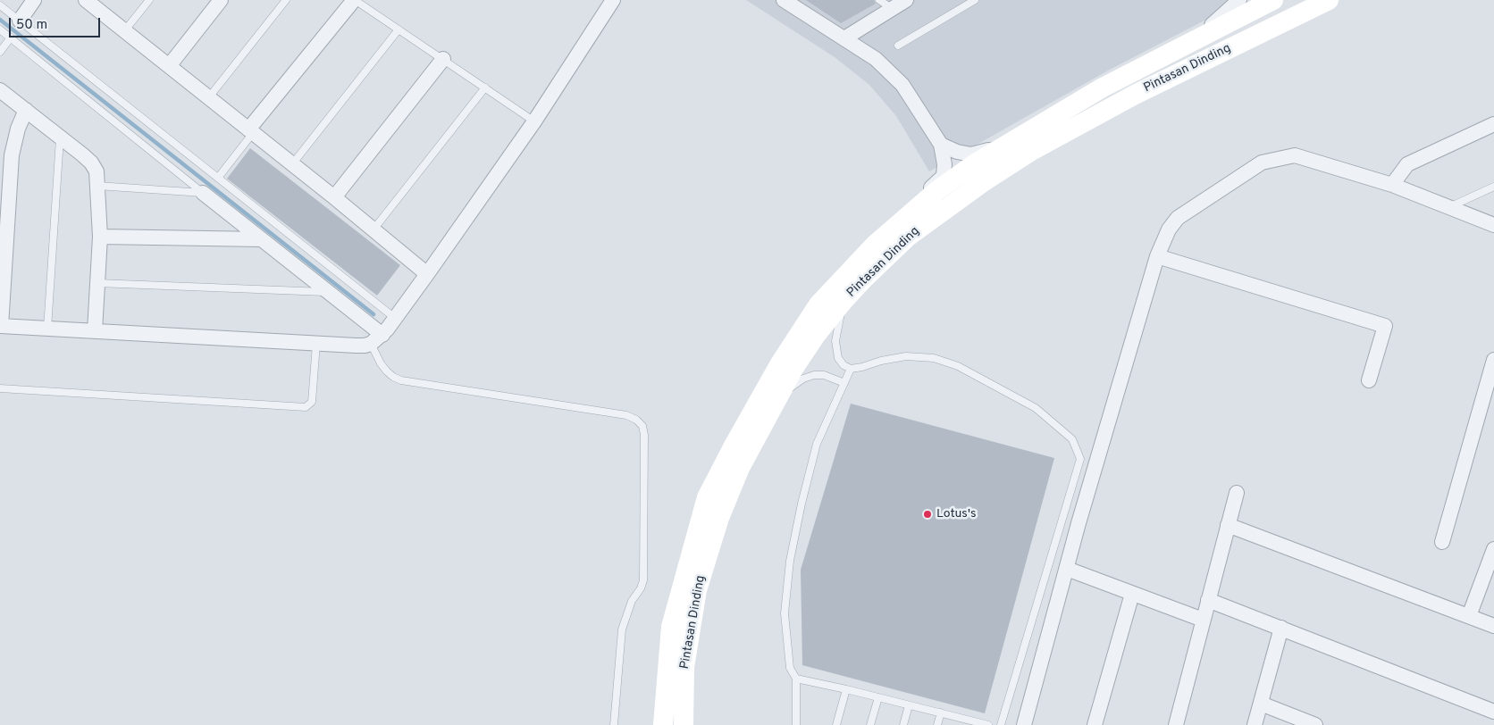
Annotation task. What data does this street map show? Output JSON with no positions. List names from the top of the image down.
{
  "streets": {
    "main road": ["Pintasan Dinding"]
  },
  "places": ["Lotus's"],
  "scale_bar": "50 m"
}
